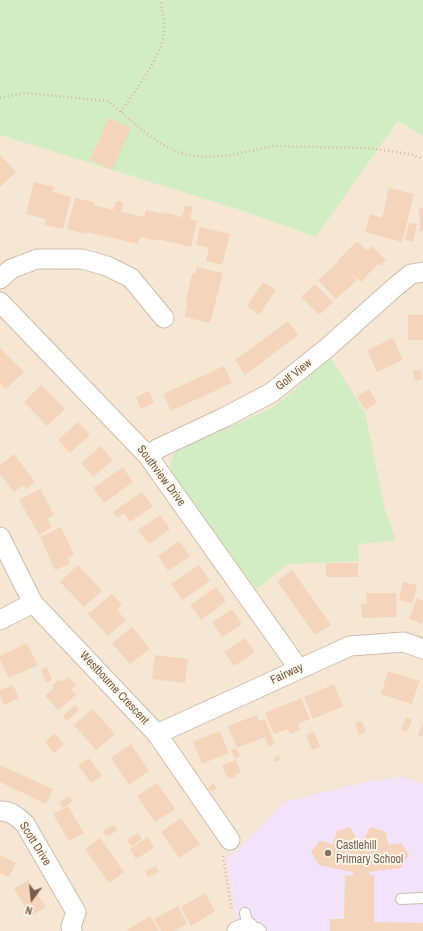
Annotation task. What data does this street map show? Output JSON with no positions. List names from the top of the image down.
{
  "streets": {
    "street": [
      "Golf View",
      "Southview Drive",
      "Fairway",
      "Westbourne Crescent",
      "Scott Drive"
    ]
  },
  "crossings": [
    ["Golf View", "Southview Drive"],
    ["Southview Drive", "Fairway"],
    ["Fairway", "Westbourne Crescent"]
  ],
  "places": ["Castlehill Primary School"],
  "north": "bottom"
}
